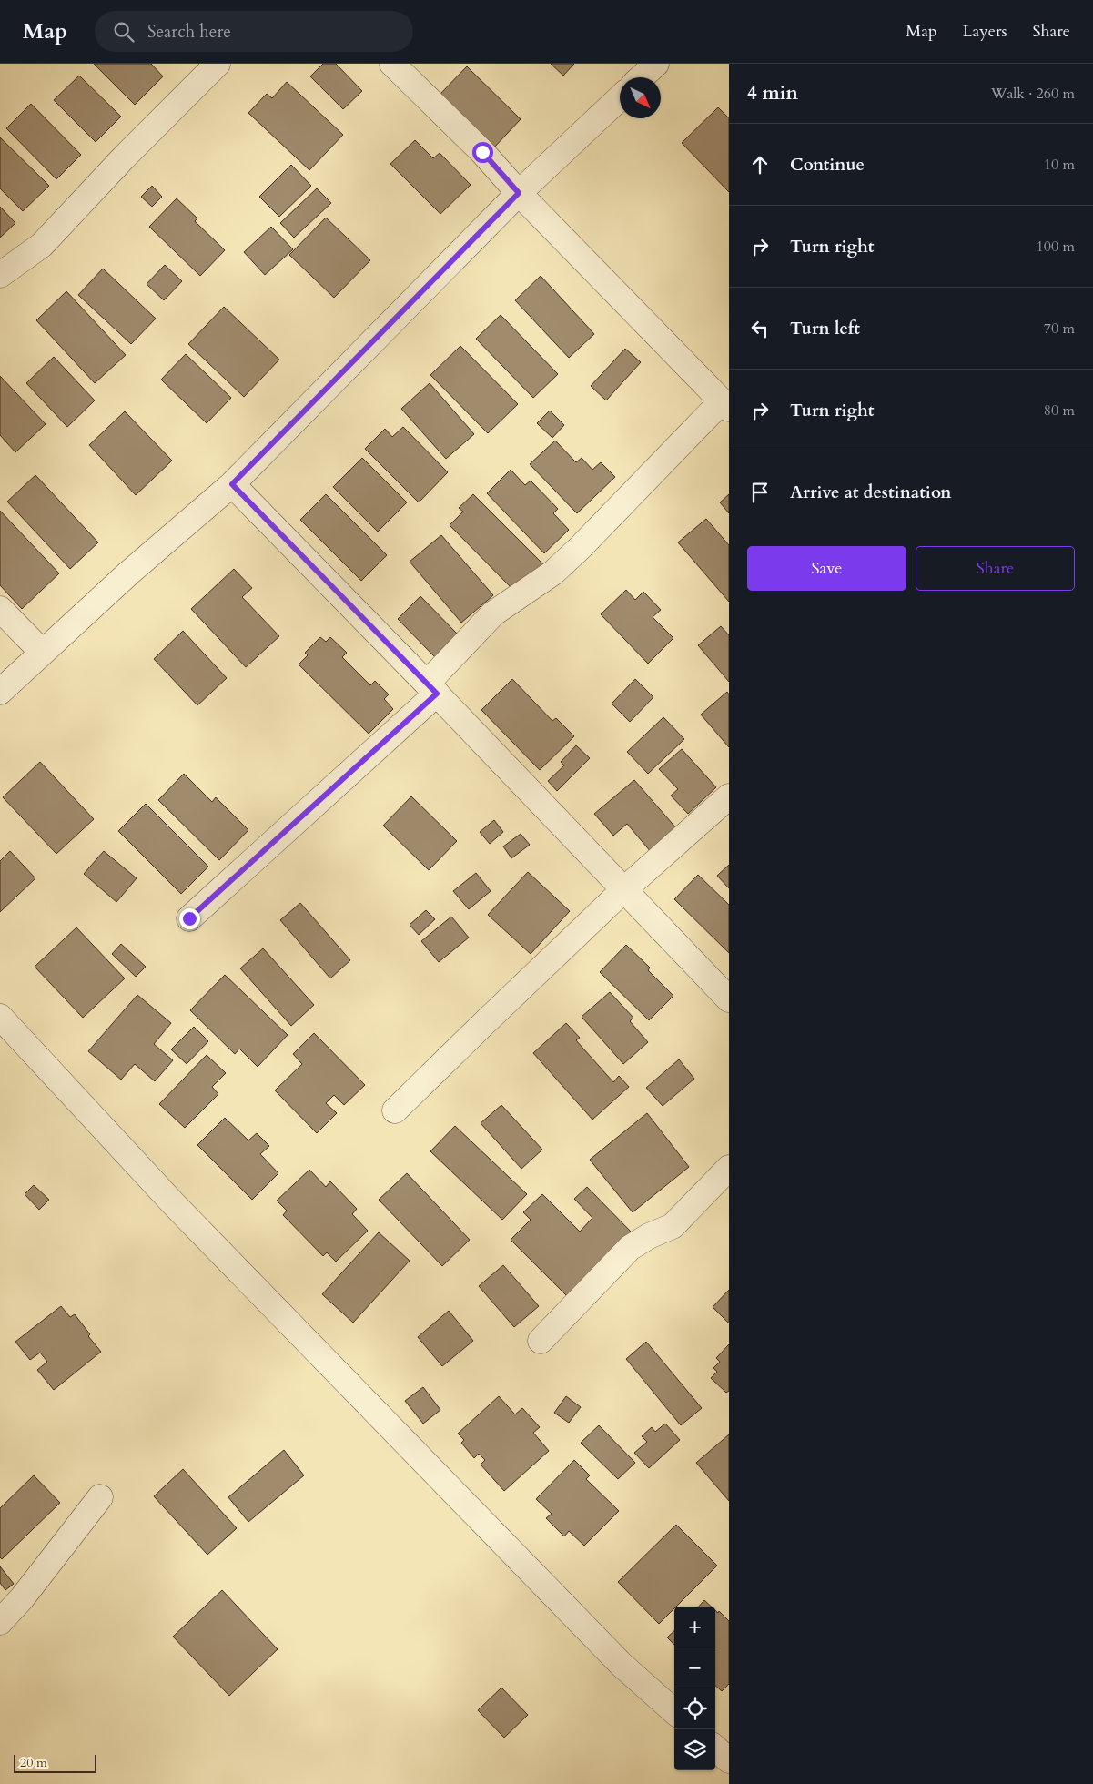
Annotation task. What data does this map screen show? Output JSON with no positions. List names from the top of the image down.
{
  "scale_bar": "20 m",
  "north": "bottom right",
  "page": {
    "header": "Map",
    "search": "Search here",
    "nav": ["Map", "Layers", "Share"],
    "heading": ["4 min", "Walk · 260 m"],
    "list": [
      ["Continue", "10 m"],
      ["Turn right", "100 m"],
      ["Turn left", "70 m"],
      ["Turn right", "80 m"],
      "Arrive at destination"
    ],
    "buttons": ["Save", "Share"],
    "map_buttons": ["+", "−"],
    "scale": "20 m"
  }
}
